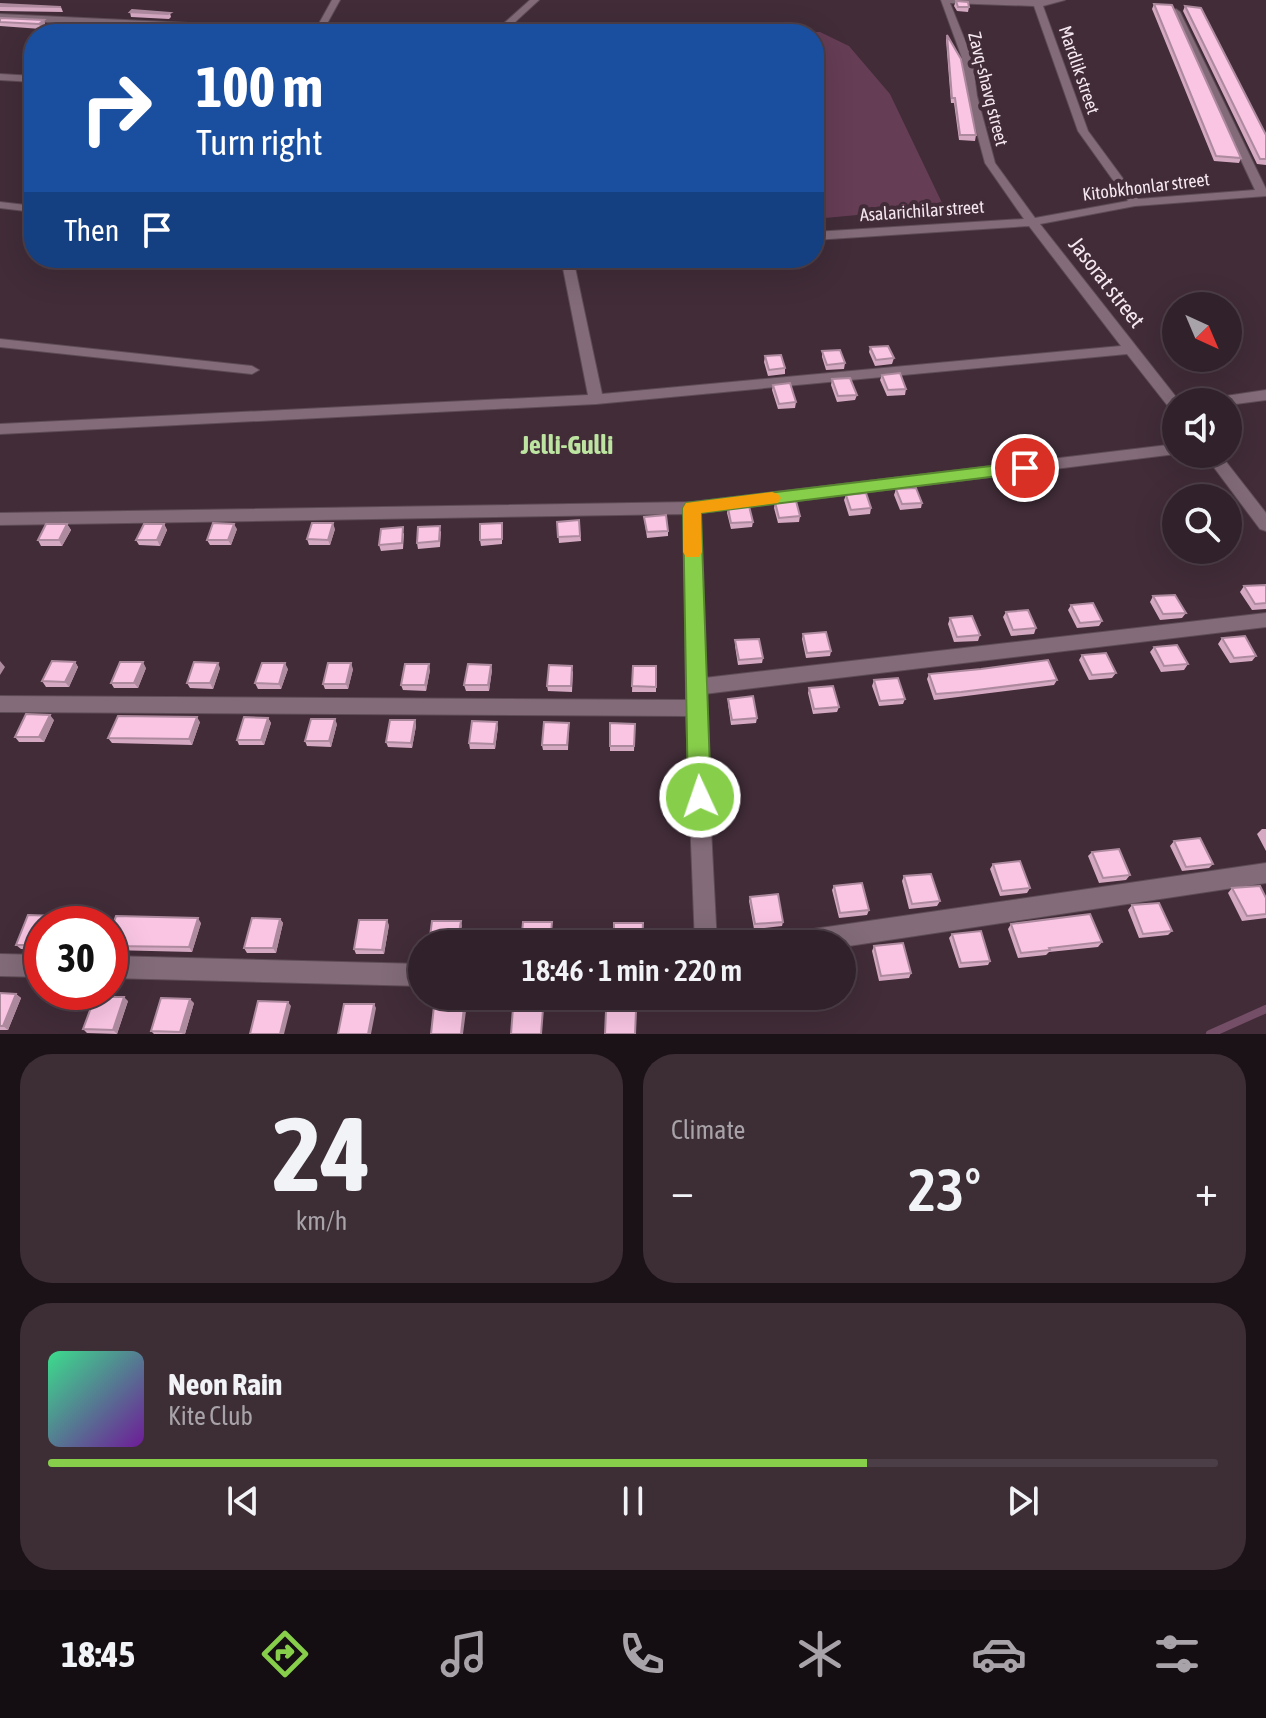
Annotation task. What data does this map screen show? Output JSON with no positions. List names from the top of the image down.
{
  "streets": {
    "street": [
      "Mardlik street",
      "Zavq-shavq street",
      "Kitobkhonlar street",
      "Asalarichilar street",
      "Jasorat street"
    ]
  },
  "crossings": [
    ["Mardlik street", "Kitobkhonlar street"],
    ["Zavq-shavq street", "Kitobkhonlar street"],
    ["Zavq-shavq street", "Asalarichilar street"],
    ["Zavq-shavq street", "Jasorat street"],
    ["Kitobkhonlar street", "Asalarichilar street"],
    ["Kitobkhonlar street", "Jasorat street"],
    ["Asalarichilar street", "Jasorat street"]
  ],
  "districts": ["Jelli-Gulli"],
  "north": "bottom right",
  "page": {
    "turn": ["100 m", "Turn right"],
    "then": "Then",
    "limit": "30",
    "trip": "18:46 · 1 min · 220 m",
    "tile": [
      ["24", "km/h"],
      "Climate"
    ],
    "heat": ["−", "23°", "+"],
    "song": ["Neon Rain", "Kite Club"],
    "tabs": "18:45"
  }
}
